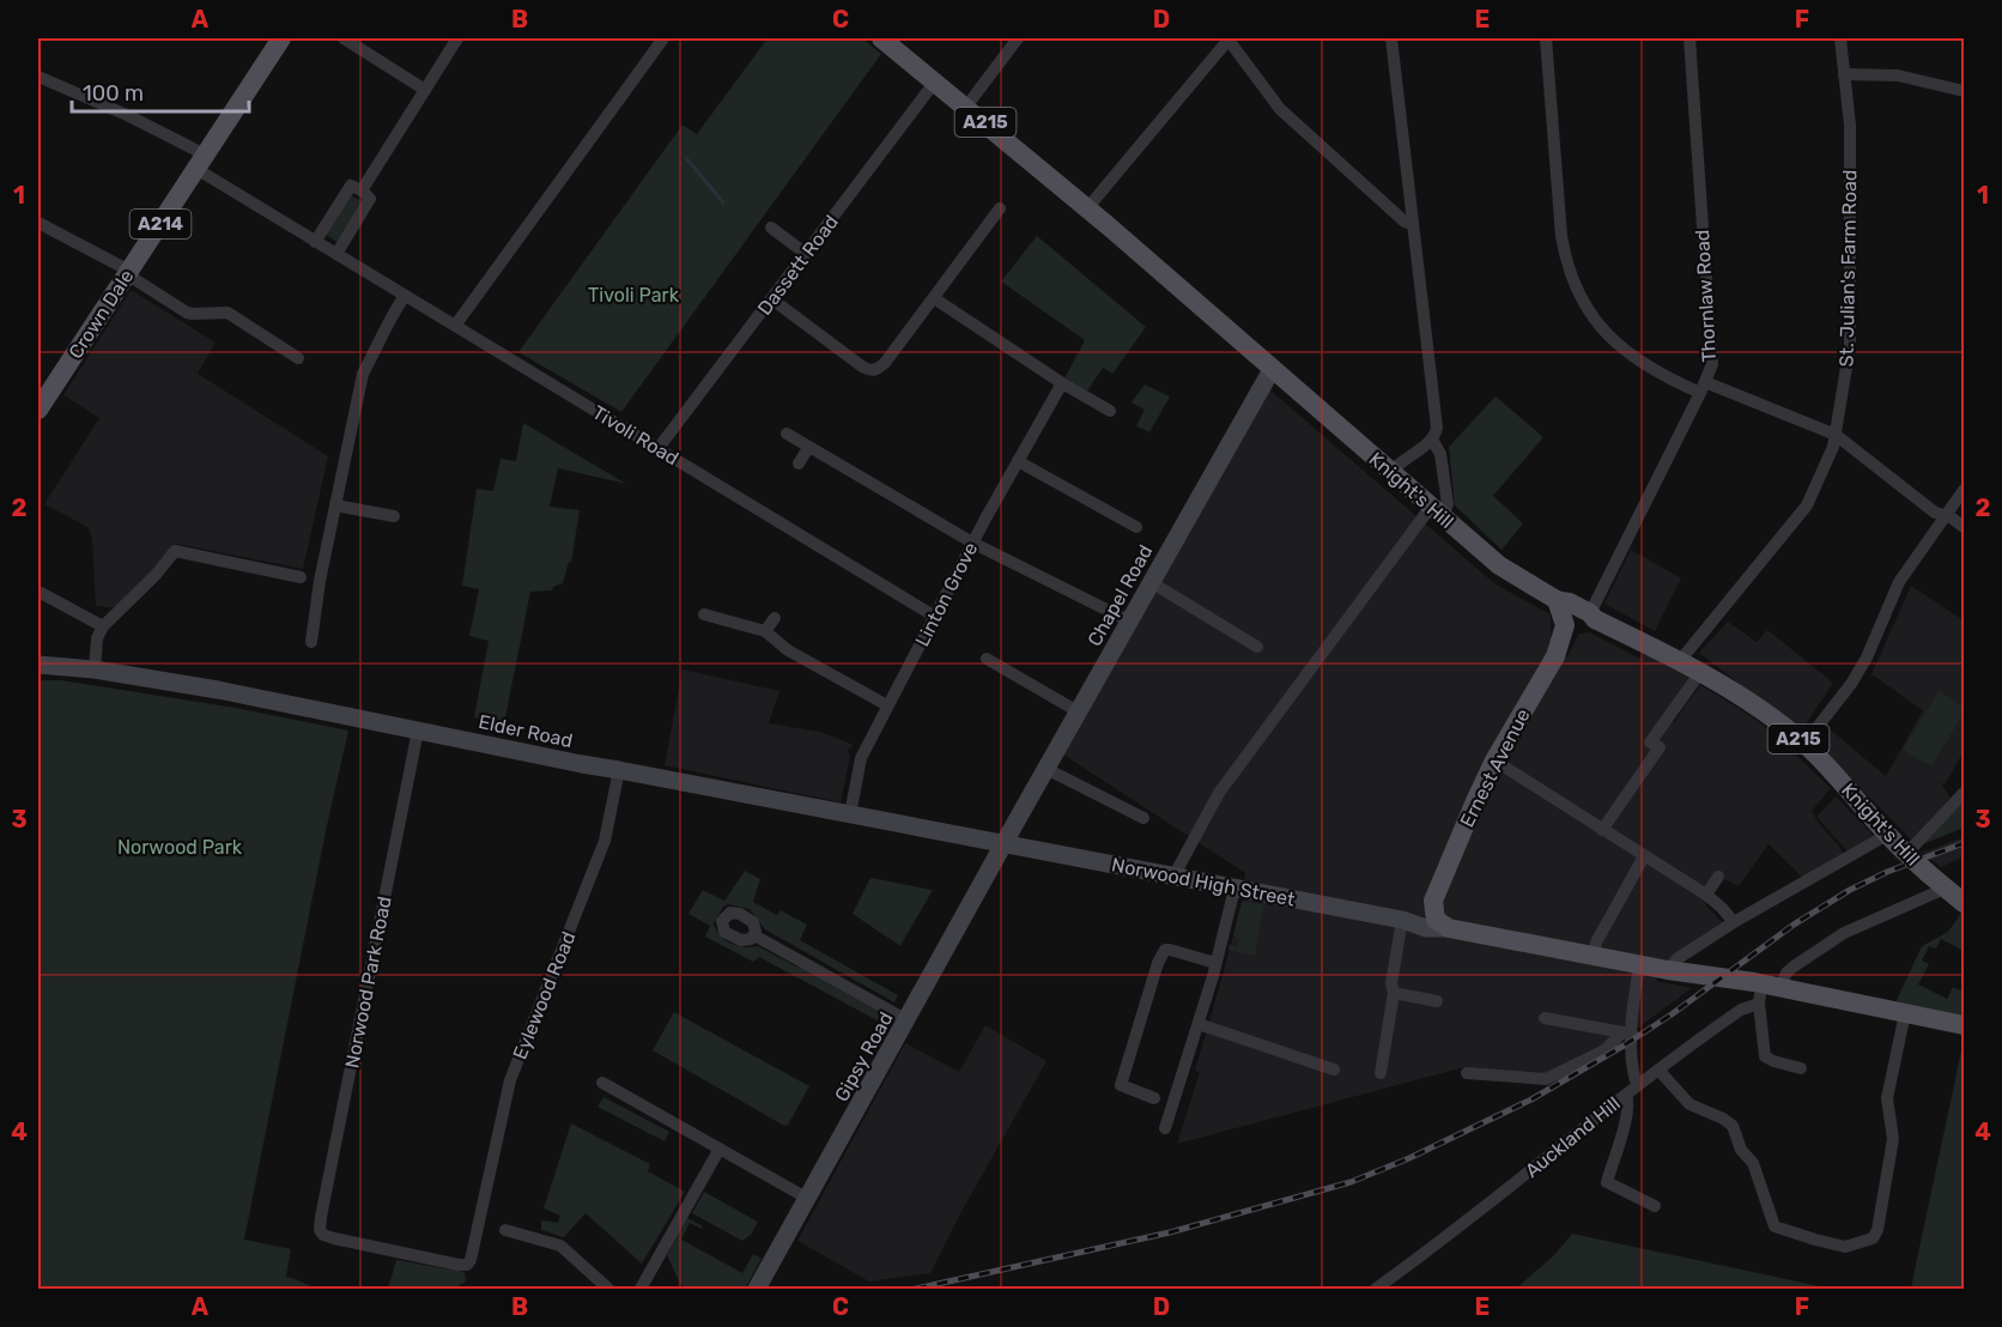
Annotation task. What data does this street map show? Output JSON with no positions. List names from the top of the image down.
{
  "streets": {
    "main road": [
      "A215",
      "A214",
      "Crown Dale",
      "Knight's Hill",
      "Chapel Road",
      "Elder Road",
      "Ernest Avenue",
      "Norwood High Street",
      "Gipsy Road"
    ],
    "street": [
      "Dassett Road",
      "St. Julian's Farm Road",
      "Thornlaw Road",
      "Tivoli Road",
      "Linton Grove",
      "Norwood Park Road",
      "Eylewood Road",
      "Auckland Hill"
    ]
  },
  "crossings": [
    ["Dassett Road", "Tivoli Road"],
    ["Dassett Road", "Knight's Hill"],
    ["St. Julian's Farm Road", "Knight's Hill"],
    ["Thornlaw Road", "Knight's Hill"],
    ["Crown Dale", "Tivoli Road"],
    ["Tivoli Road", "Linton Grove"],
    ["Knight's Hill", "Chapel Road"],
    ["Linton Grove", "Elder Road"],
    ["Chapel Road", "Elder Road"],
    ["Chapel Road", "Norwood High Street"],
    ["Chapel Road", "Gipsy Road"],
    ["Elder Road", "Norwood High Street"],
    ["Elder Road", "Norwood Park Road"],
    ["Elder Road", "Eylewood Road"],
    ["Elder Road", "Gipsy Road"],
    ["Norwood High Street", "Gipsy Road"],
    ["Norwood Park Road", "Eylewood Road"]
  ],
  "parks": ["Tivoli Park", "Norwood Park"],
  "scale_bar": "100 m",
  "grid": {
    "columns": [
      "A",
      "B",
      "C",
      "D",
      "E",
      "F"
    ],
    "rows": [
      "1",
      "2",
      "3",
      "4"
    ]
  }
}
